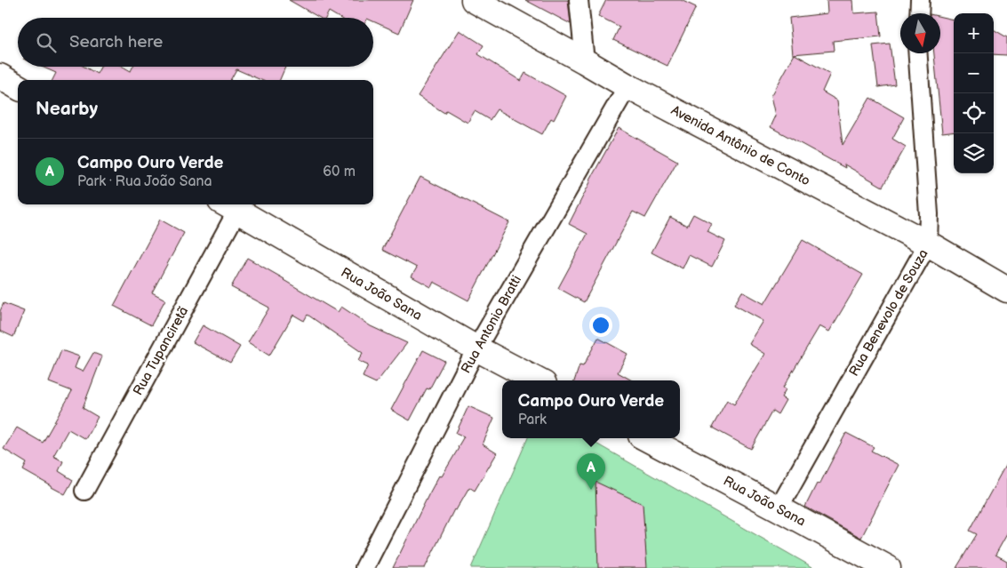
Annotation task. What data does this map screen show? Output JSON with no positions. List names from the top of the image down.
{
  "streets": {
    "street": [
      "Avenida Antônio de Conto",
      "Rua João Sana",
      "Rua Benevolo de Souza",
      "Rua Antonio Bratti",
      "Rua Tupanciretã"
    ]
  },
  "crossings": [
    ["Avenida Antônio de Conto", "Rua Benevolo de Souza"],
    ["Avenida Antônio de Conto", "Rua Antonio Bratti"],
    ["Rua João Sana", "Rua Benevolo de Souza"],
    ["Rua João Sana", "Rua Antonio Bratti"],
    ["Rua João Sana", "Rua Tupanciretã"]
  ],
  "north": "bottom",
  "page": {
    "map_buttons": ["+", "−"],
    "search": "Search here",
    "heading": "Nearby",
    "list": [
      {
        "mark": "A",
        "name": "Campo Ouro Verde",
        "note": "Park · Rua João Sana",
        "value": "60 m"
      }
    ],
    "popup": ["Campo Ouro Verde", "Park"],
    "pins": "A"
  }
}
